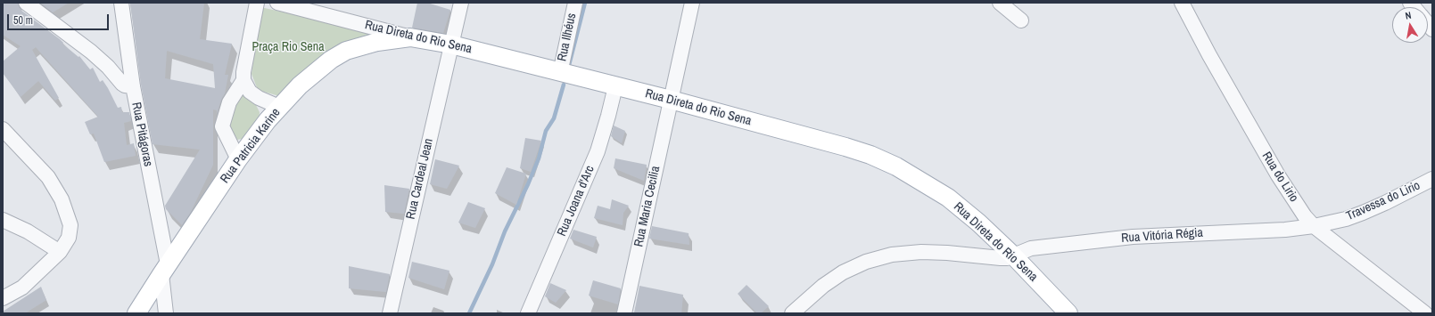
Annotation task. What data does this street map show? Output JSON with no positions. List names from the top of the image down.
{
  "streets": {
    "main road": ["Rua Direta do Rio Sena", "Rua Patricia Karine"],
    "street": [
      "Rua Ilhéus",
      "Rua Pitágoras",
      "Rua do Lirio",
      "Rua Cardeal Jean",
      "Rua Joana d'Arc",
      "Travessa do Lirio",
      "Rua Maria Cecilia",
      "Rua Vitória Régia"
    ]
  },
  "crossings": [
    ["Rua Direta do Rio Sena", "Rua Ilhéus"],
    ["Rua Direta do Rio Sena", "Rua Patricia Karine"],
    ["Rua Direta do Rio Sena", "Rua Cardeal Jean"],
    ["Rua Direta do Rio Sena", "Rua Joana d'Arc"],
    ["Rua Direta do Rio Sena", "Rua Maria Cecilia"],
    ["Rua Direta do Rio Sena", "Rua Vitória Régia"],
    ["Rua Pitágoras", "Rua Patricia Karine"],
    ["Rua do Lirio", "Travessa do Lirio"],
    ["Rua do Lirio", "Rua Vitória Régia"],
    ["Travessa do Lirio", "Rua Vitória Régia"]
  ],
  "parks": ["Praça Rio Sena"],
  "scale_bar": "50 m",
  "north": "top"
}
